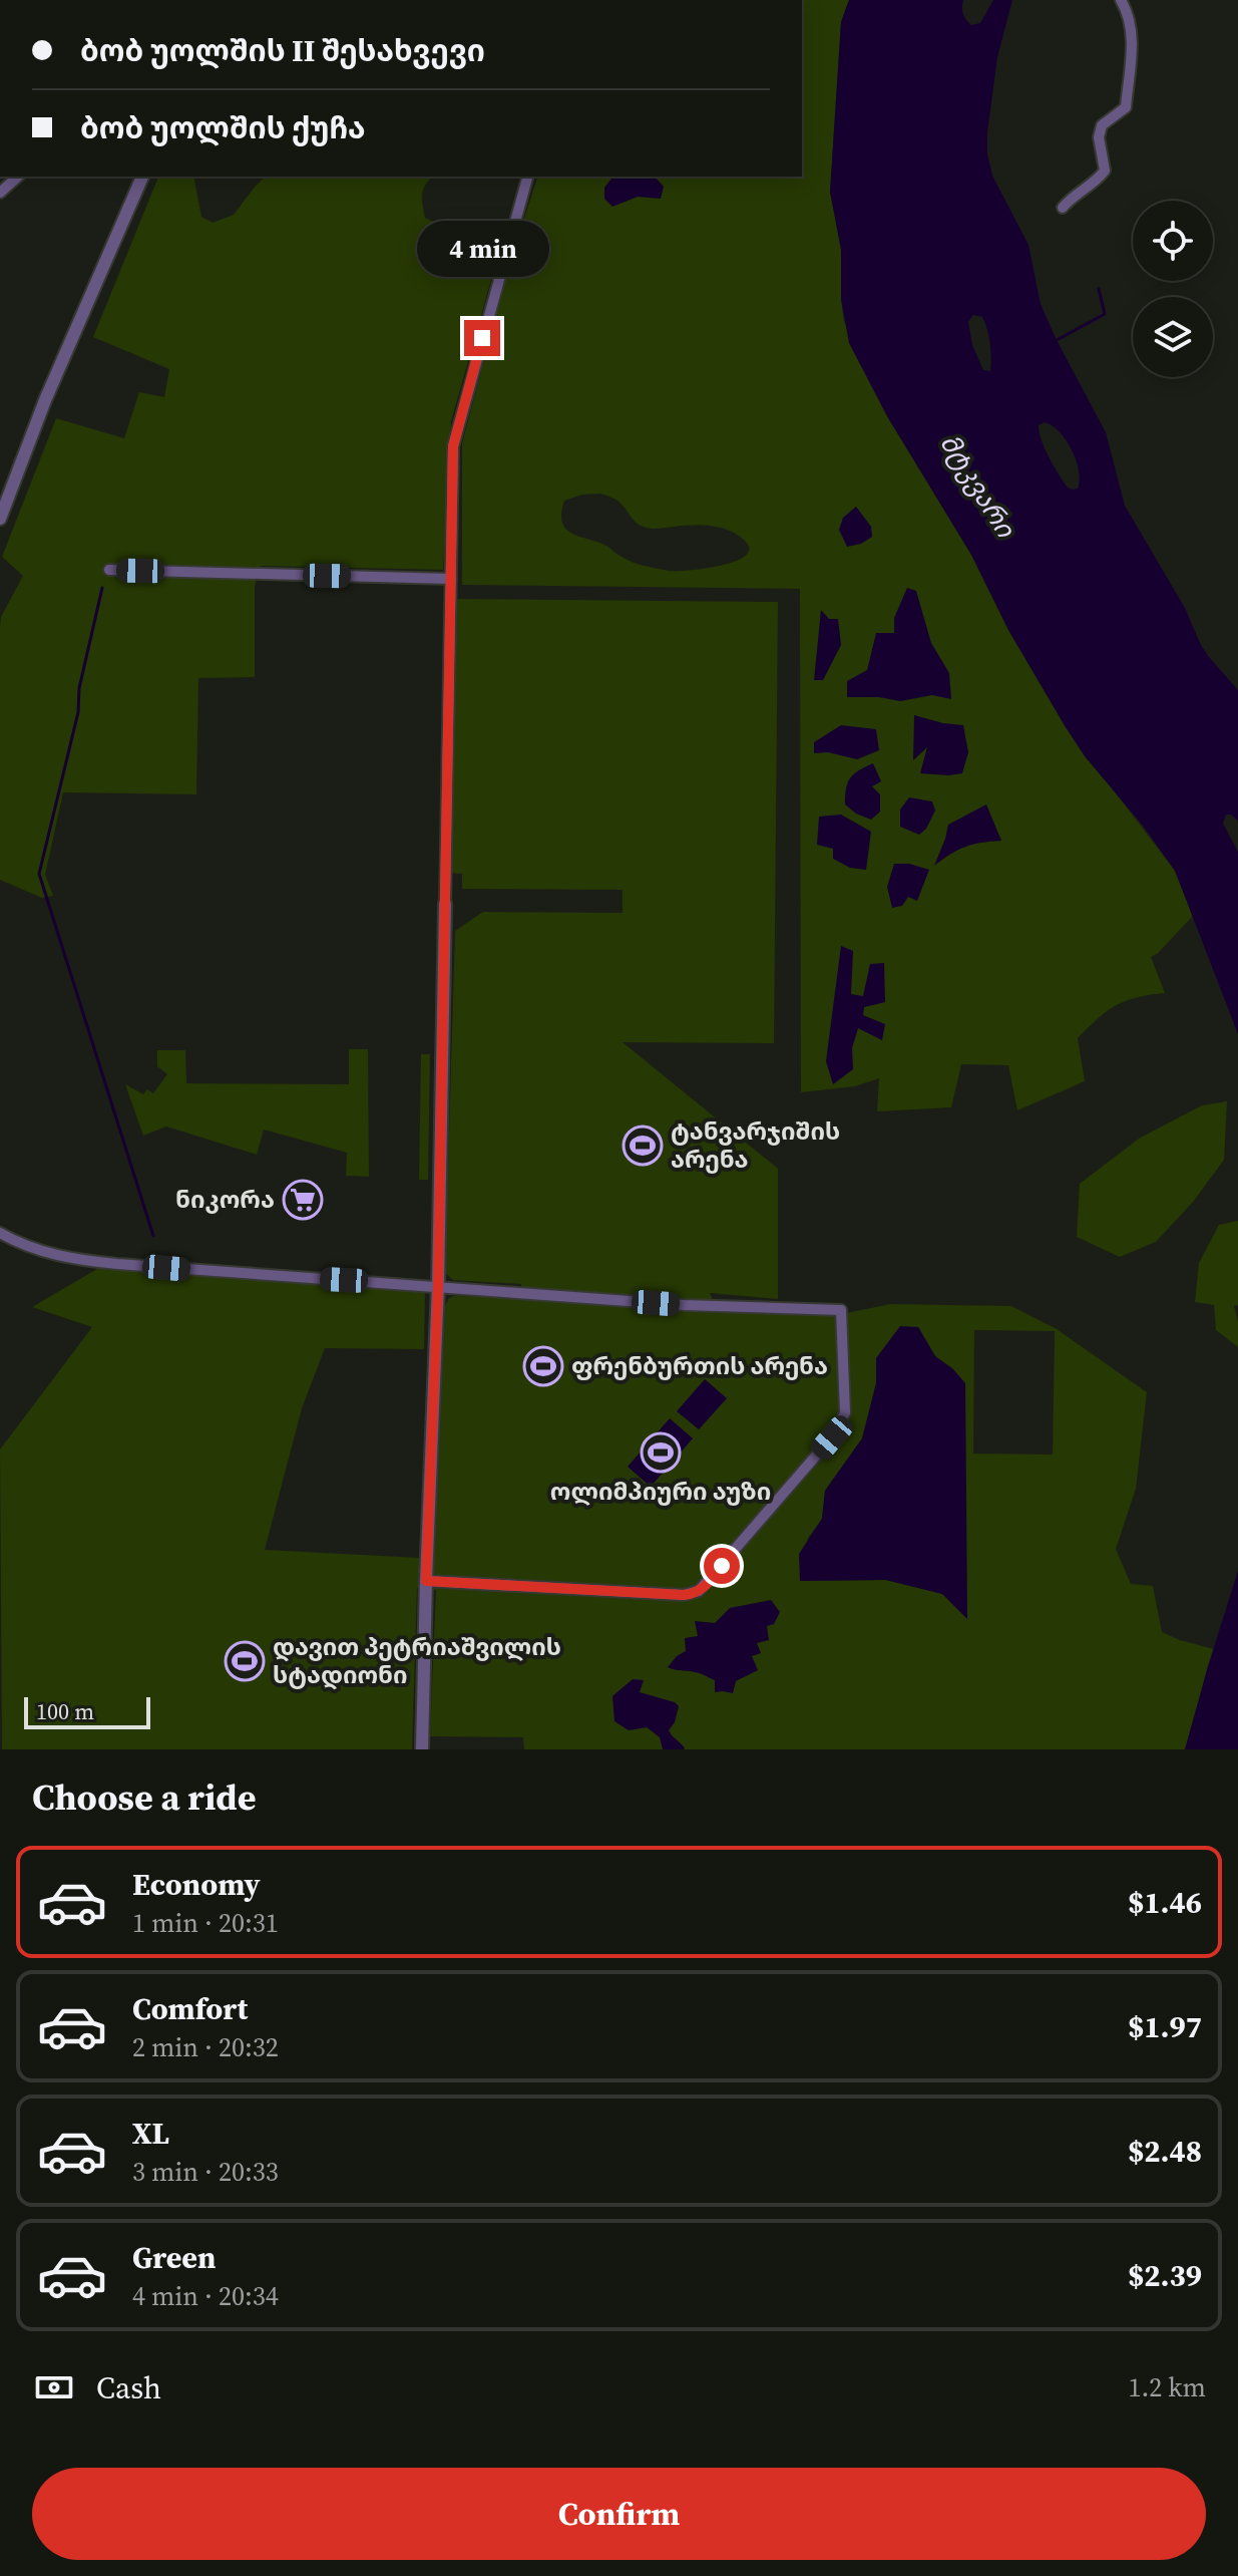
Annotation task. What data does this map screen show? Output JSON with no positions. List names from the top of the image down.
{
  "water": ["მტკვარი"],
  "places": {
    "sports": [
      "ტანვარჯიშის არენა",
      "ფრენბურთის არენა",
      "ოლიმპიური აუზი",
      "დავით პეტრიაშვილის სტადიონი"
    ],
    "supermarket": ["ნიკორა"]
  },
  "scale_bar": "100 m",
  "page": {
    "banner": ["ბობ უოლშის II შესახვევი", "ბობ უოლშის ქუჩა"],
    "bubble": "4 min",
    "scale": "100 m",
    "heading": "Choose a ride",
    "list": [
      {
        "name": "Economy",
        "note": "1 min · 20:31",
        "value": "$1.46"
      },
      {
        "name": "Comfort",
        "note": "2 min · 20:32",
        "value": "$1.97"
      },
      {
        "name": "XL",
        "note": "3 min · 20:33",
        "value": "$2.48"
      },
      {
        "name": "Green",
        "note": "4 min · 20:34",
        "value": "$2.39"
      }
    ],
    "pay": ["Cash", "1.2 km"],
    "buttons": "Confirm"
  }
}
